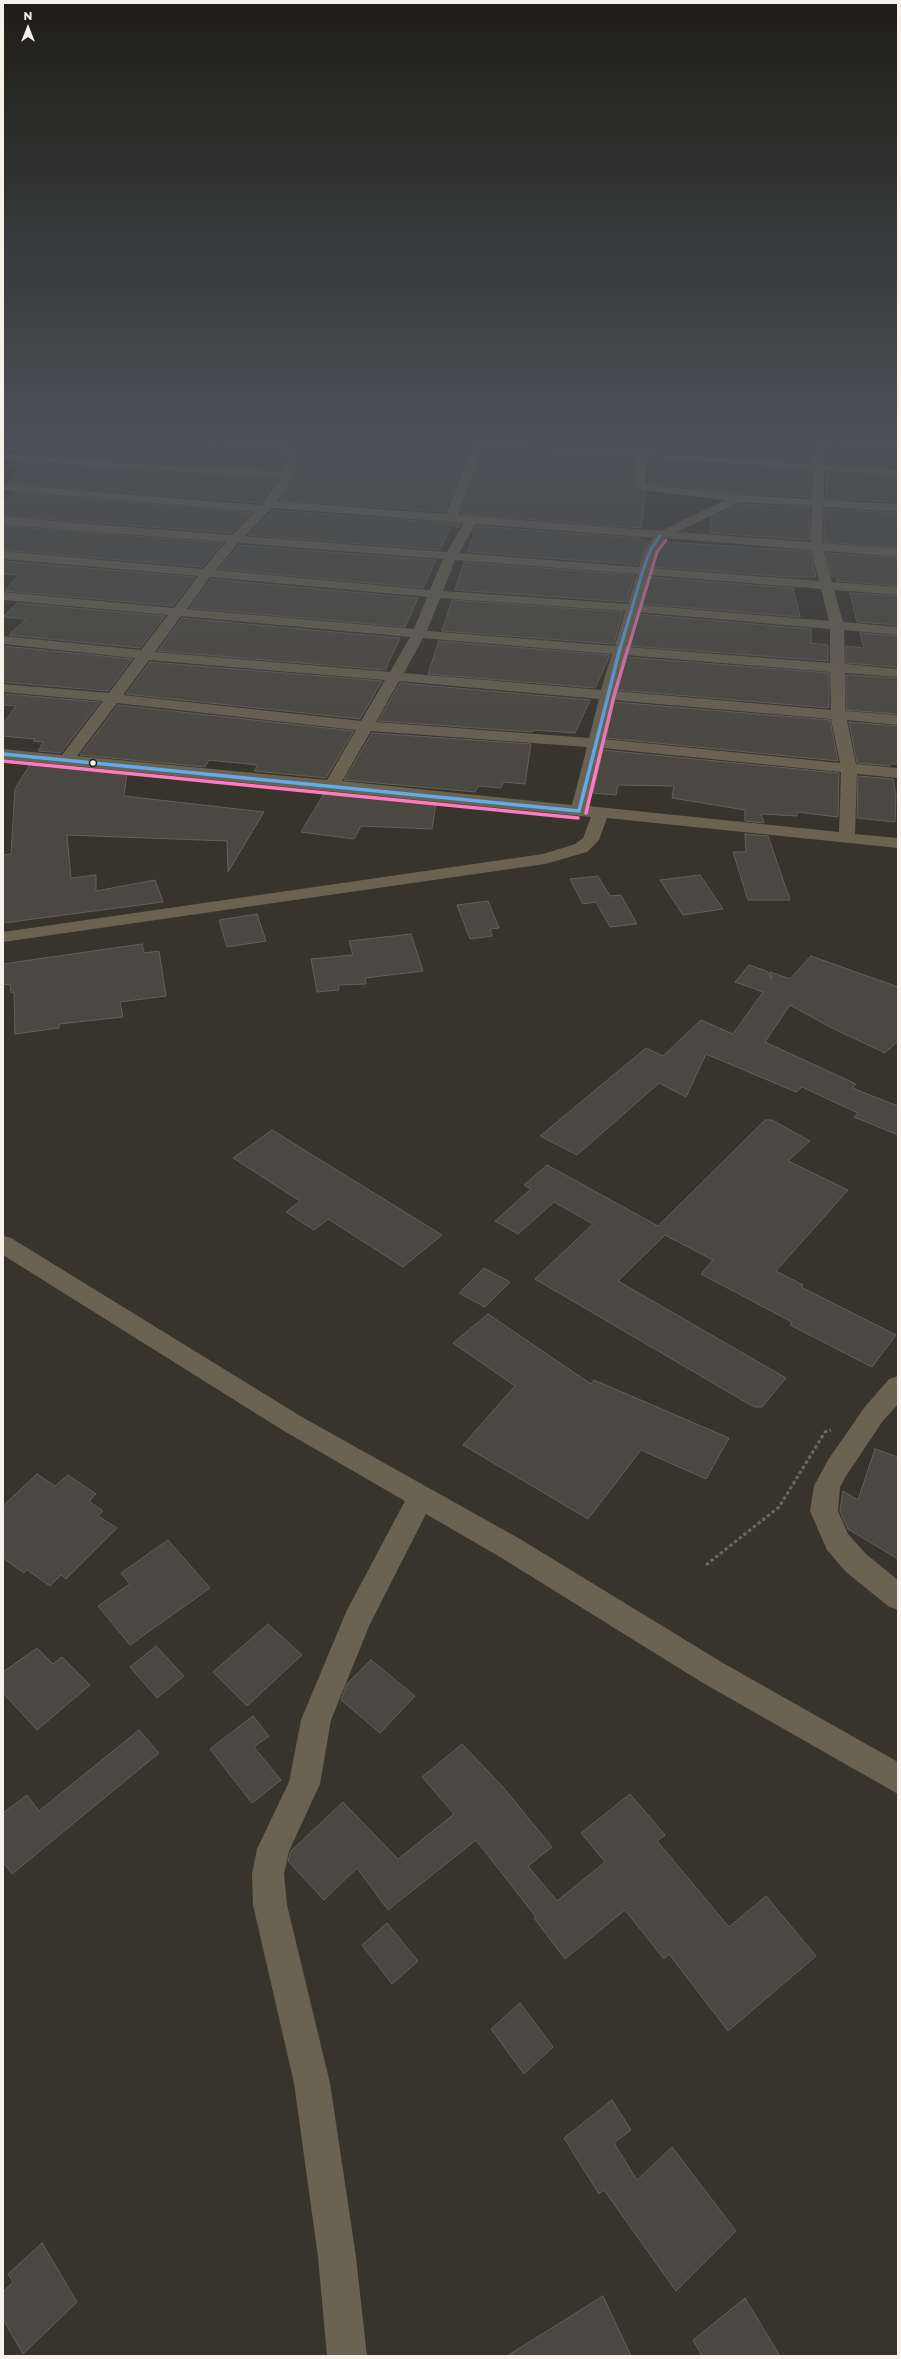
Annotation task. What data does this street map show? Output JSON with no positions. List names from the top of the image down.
{
  "north": "top"
}
